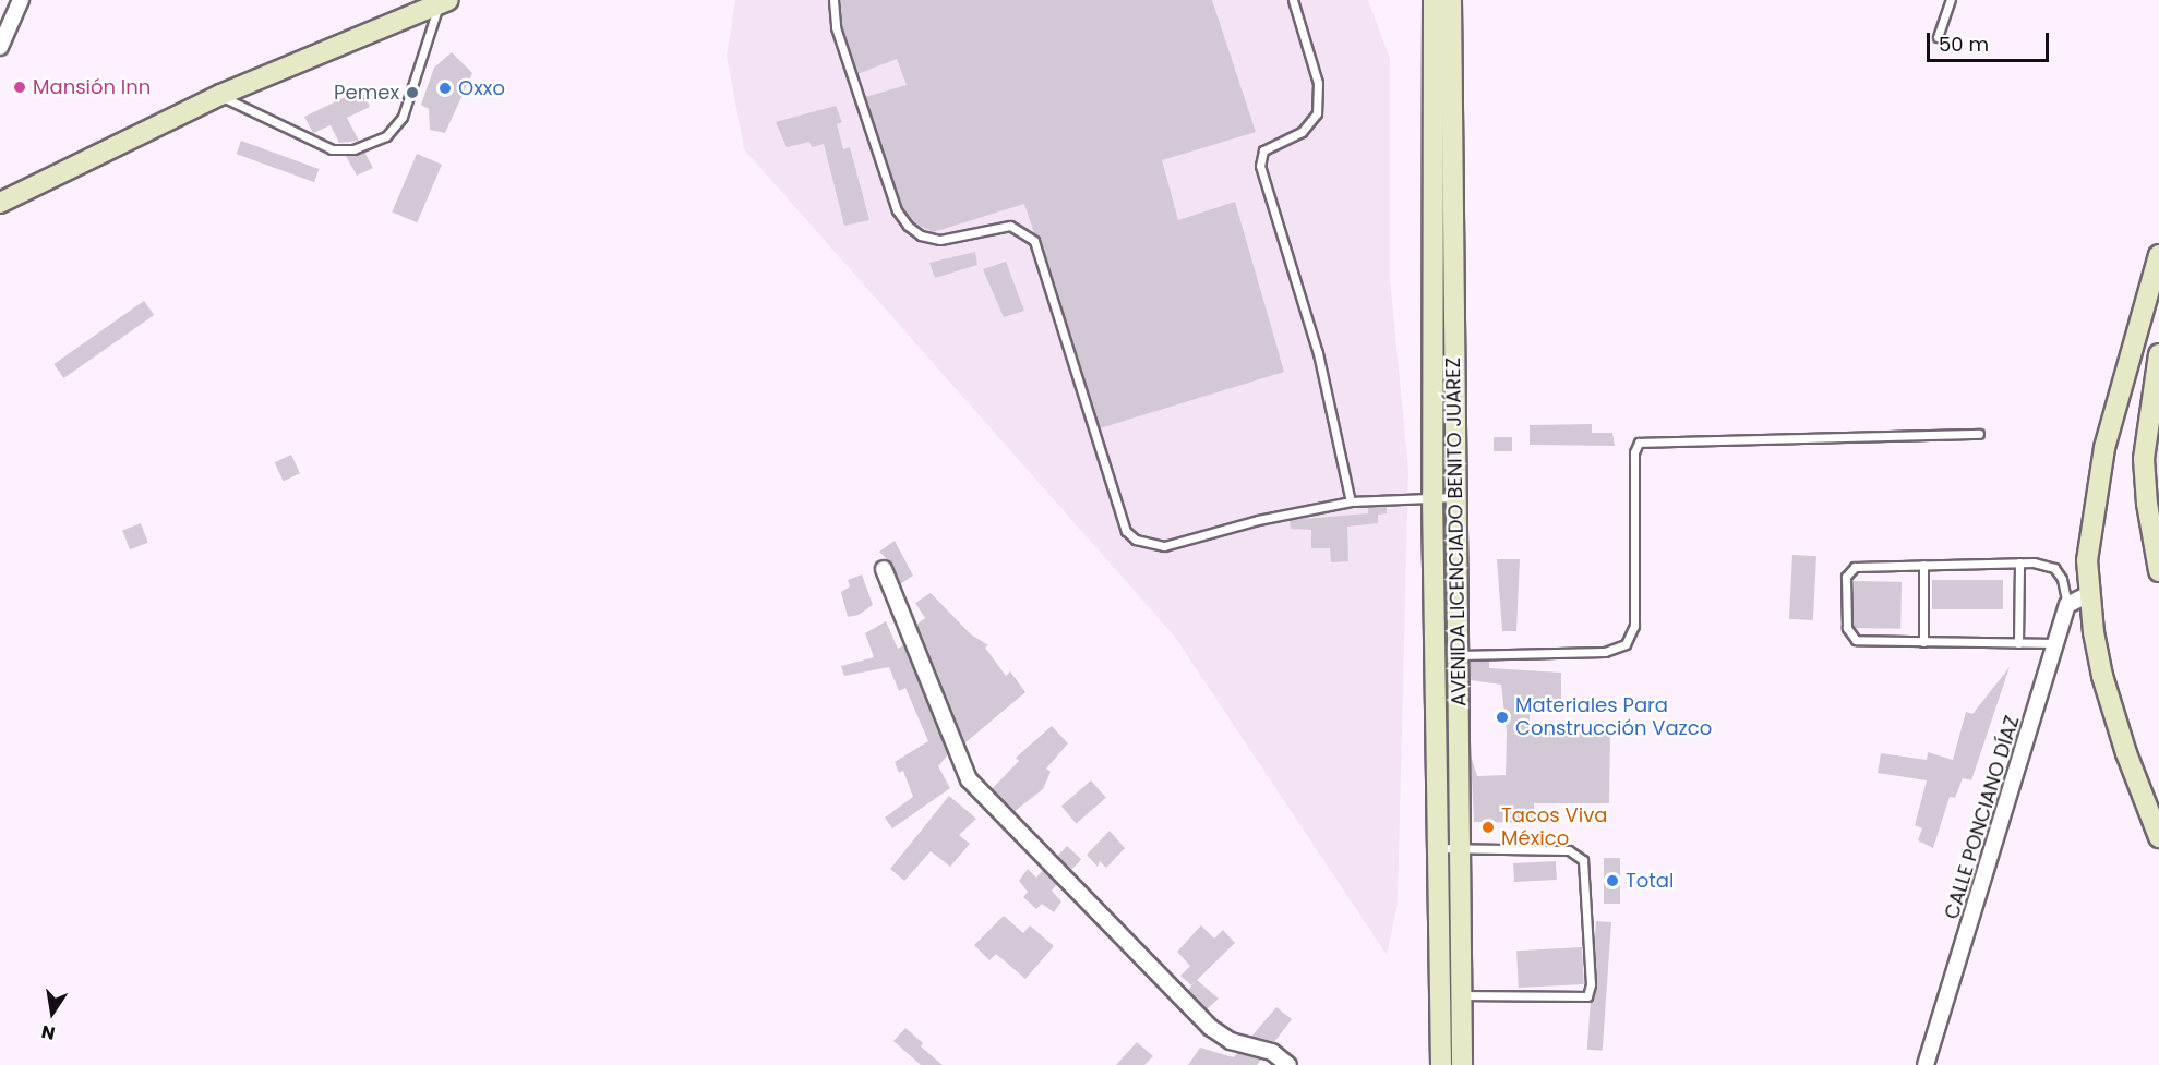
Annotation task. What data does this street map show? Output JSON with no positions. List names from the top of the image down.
{
  "streets": {
    "main road": ["AVENIDA LICENCIADO BENITO JUÁREZ"],
    "street": ["CALLE PONCIANO DÍAZ"]
  },
  "places": [
    "Mansión Inn",
    "Oxxo",
    "Pemex",
    "Materiales Para Construcción Vazco",
    "Tacos Viva México",
    "Total"
  ],
  "scale_bar": "50 m",
  "north": "bottom"
}
